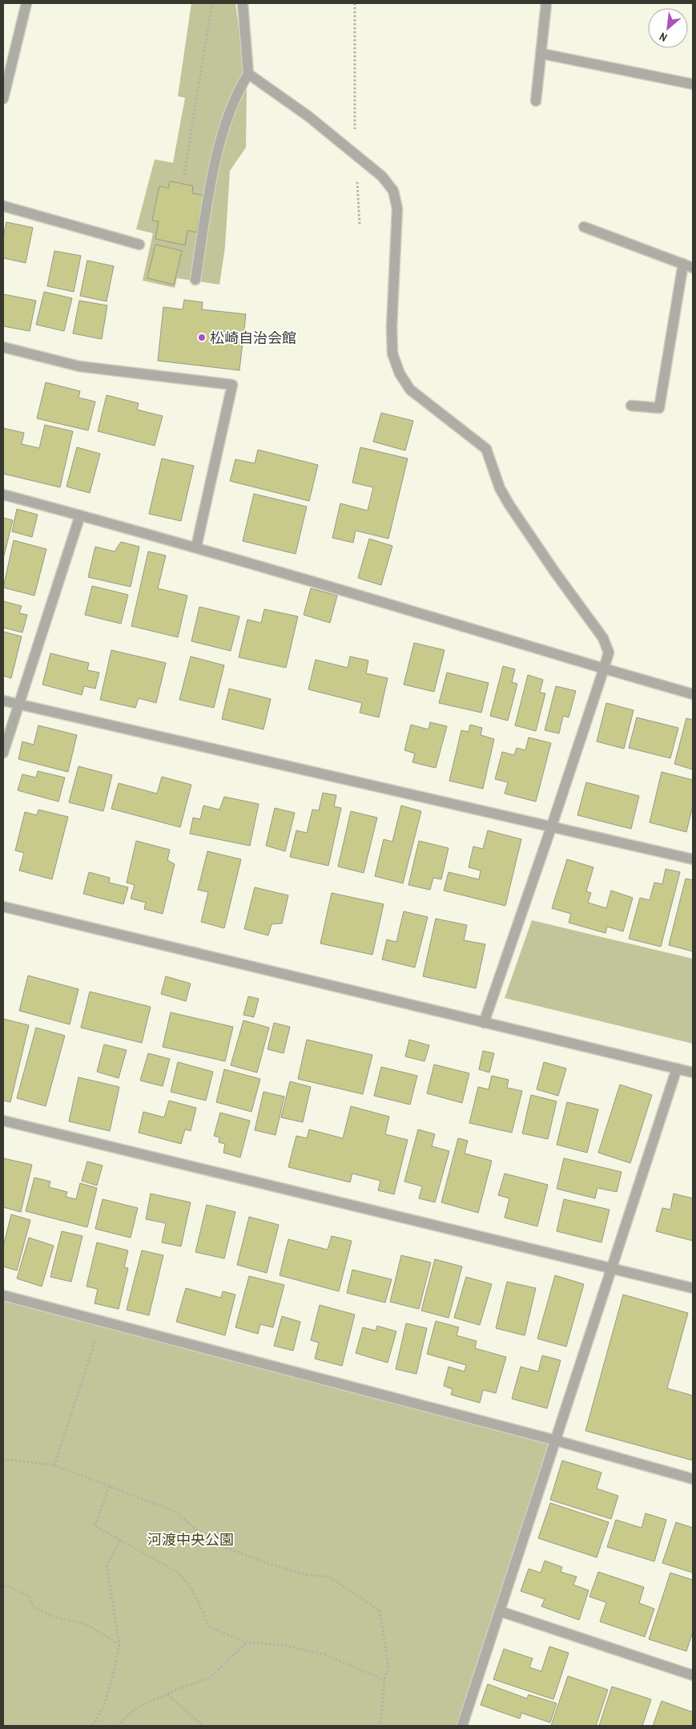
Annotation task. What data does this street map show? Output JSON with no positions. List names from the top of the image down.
{
  "parks": ["河渡中央公園"],
  "places": ["松崎自治会館"],
  "north": "bottom left"
}
